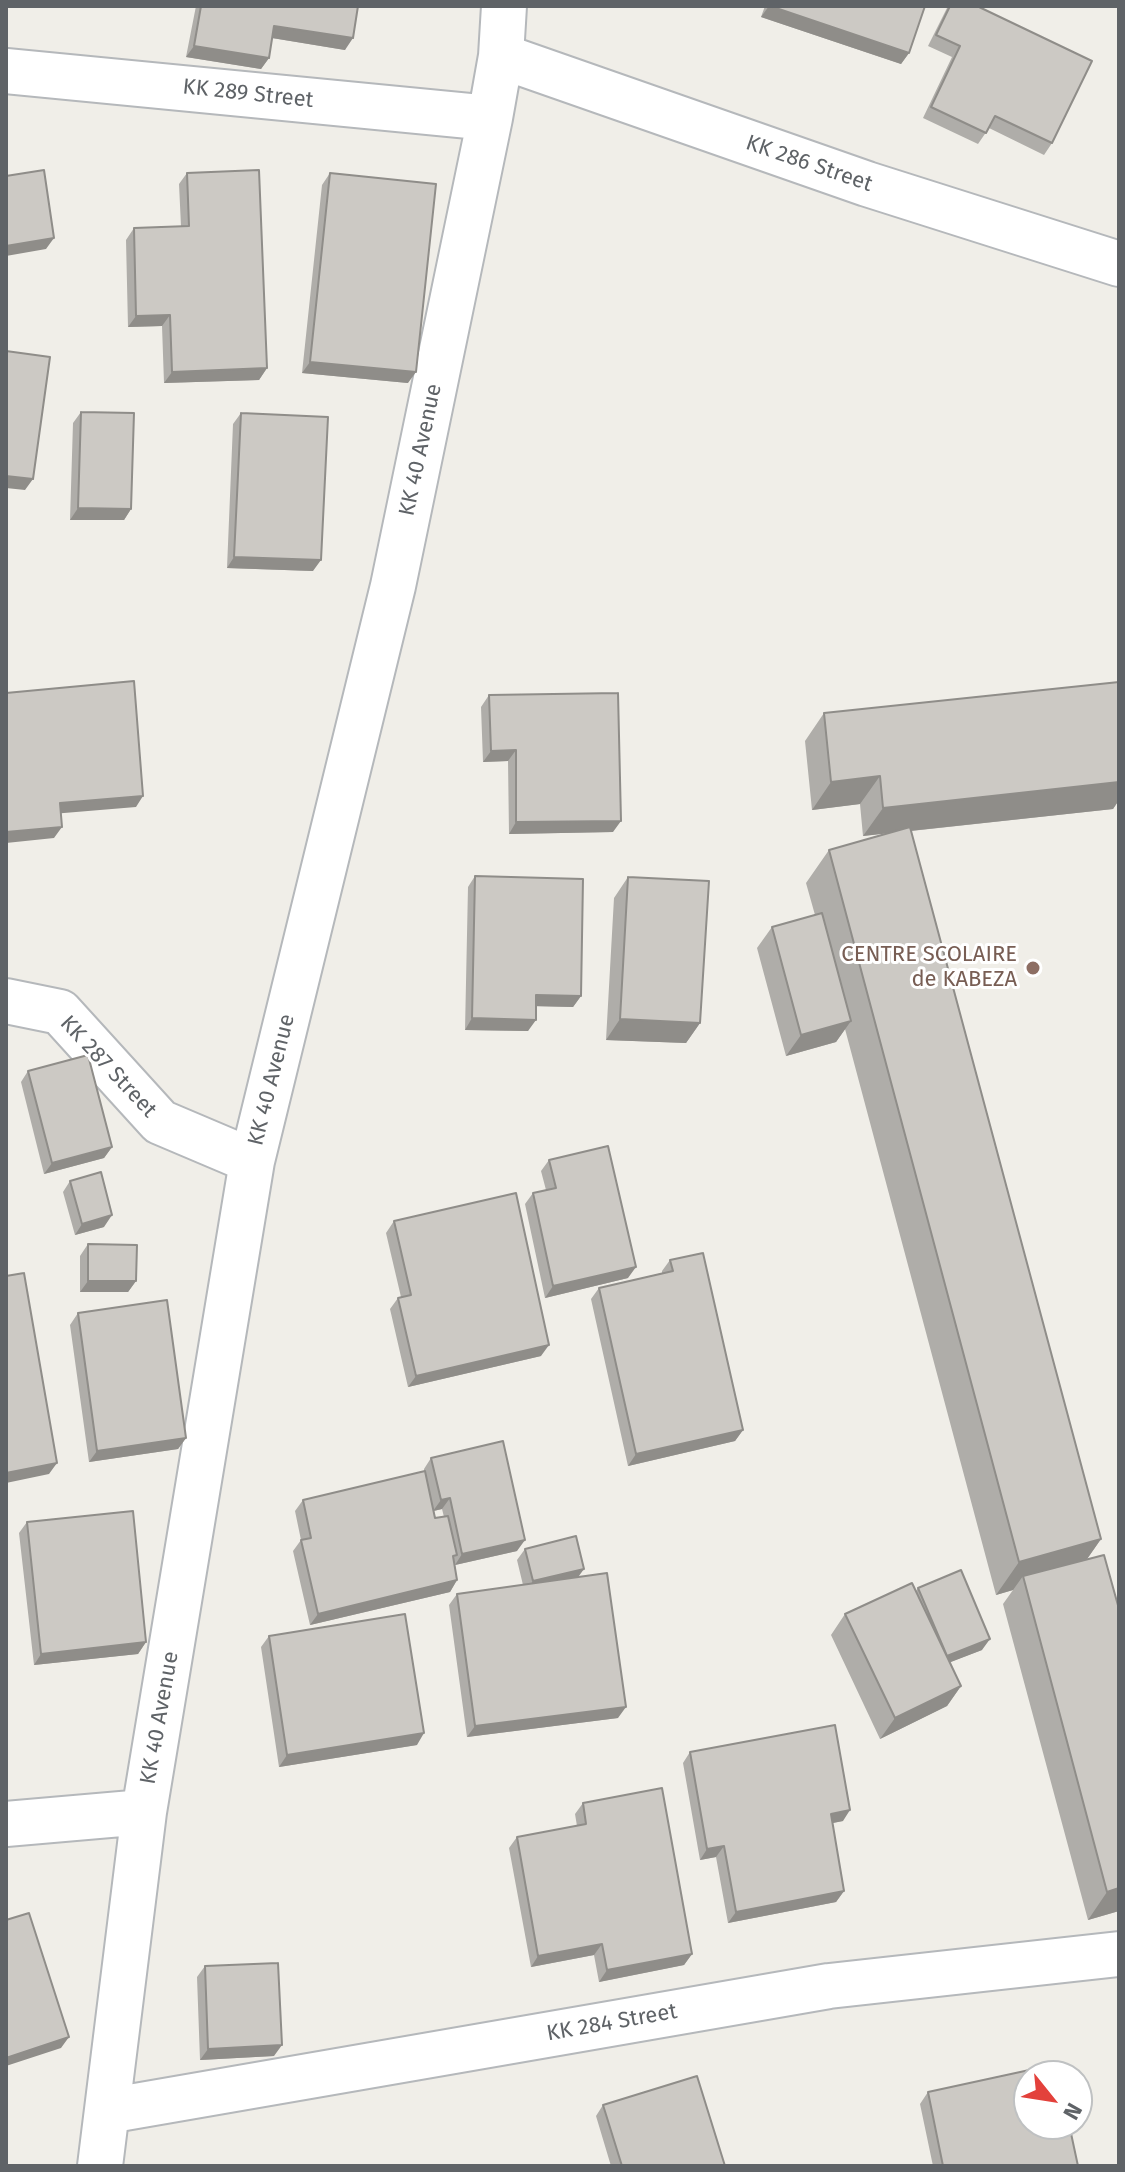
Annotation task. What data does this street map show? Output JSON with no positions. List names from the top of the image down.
{
  "streets": {
    "street": [
      "KK 289 Street",
      "KK 286 Street",
      "KK 40 Avenue",
      "KK 287 Street",
      "KK 284 Street"
    ]
  },
  "crossings": [
    ["KK 289 Street", "KK 40 Avenue"],
    ["KK 286 Street", "KK 40 Avenue"],
    ["KK 40 Avenue", "KK 287 Street"],
    ["KK 40 Avenue", "KK 284 Street"]
  ],
  "places": ["CENTRE SCOLAIRE de KABEZA"],
  "north": "bottom right"
}
